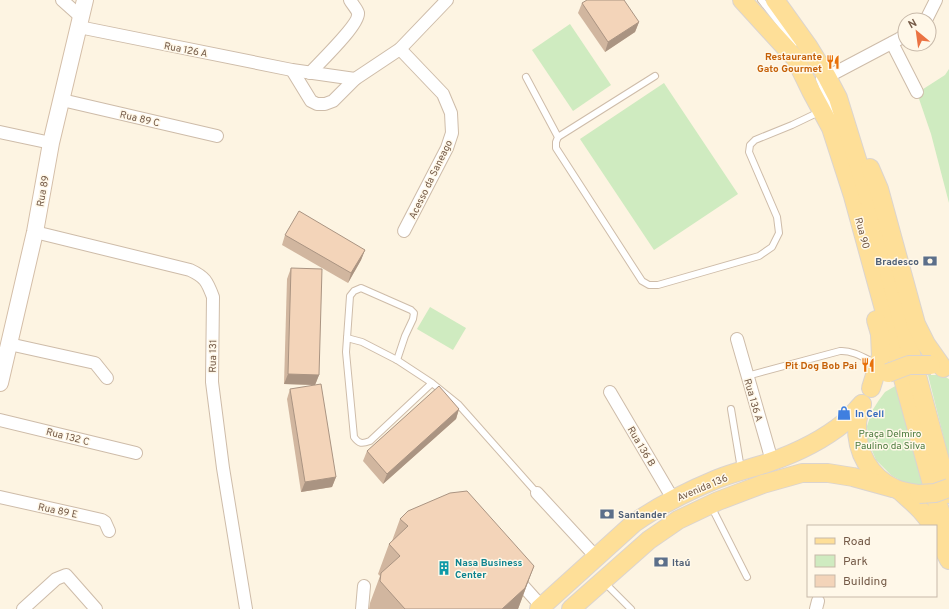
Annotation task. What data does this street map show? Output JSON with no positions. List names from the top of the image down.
{
  "streets": {
    "main road": ["Rua 90", "Avenida 136"],
    "street": [
      "Rua 126 A",
      "Rua 89 C",
      "Acesso da Saneago",
      "Rua 89",
      "Rua 131",
      "Rua 136 A",
      "Rua 132 C",
      "Rua 136 B",
      "Rua 89 E"
    ]
  },
  "crossings": [
    ["Rua 126 A", "Rua 89"],
    ["Rua 89 C", "Rua 89"],
    ["Rua 89", "Rua 131"],
    ["Rua 136 A", "Avenida 136"],
    ["Rua 136 B", "Avenida 136"]
  ],
  "parks": ["Praça Delmiro Paulino da Silva"],
  "places": {
    "restaurant": ["Restaurante Gato Gourmet", "Pit Dog Bob Pai"],
    "bank": ["Bradesco", "Santander", "Itaú"],
    "shop": ["In Cell"],
    "building": ["Nasa Business Center"]
  },
  "legend": ["Road", "Park", "Building"],
  "north": "top left"
}
